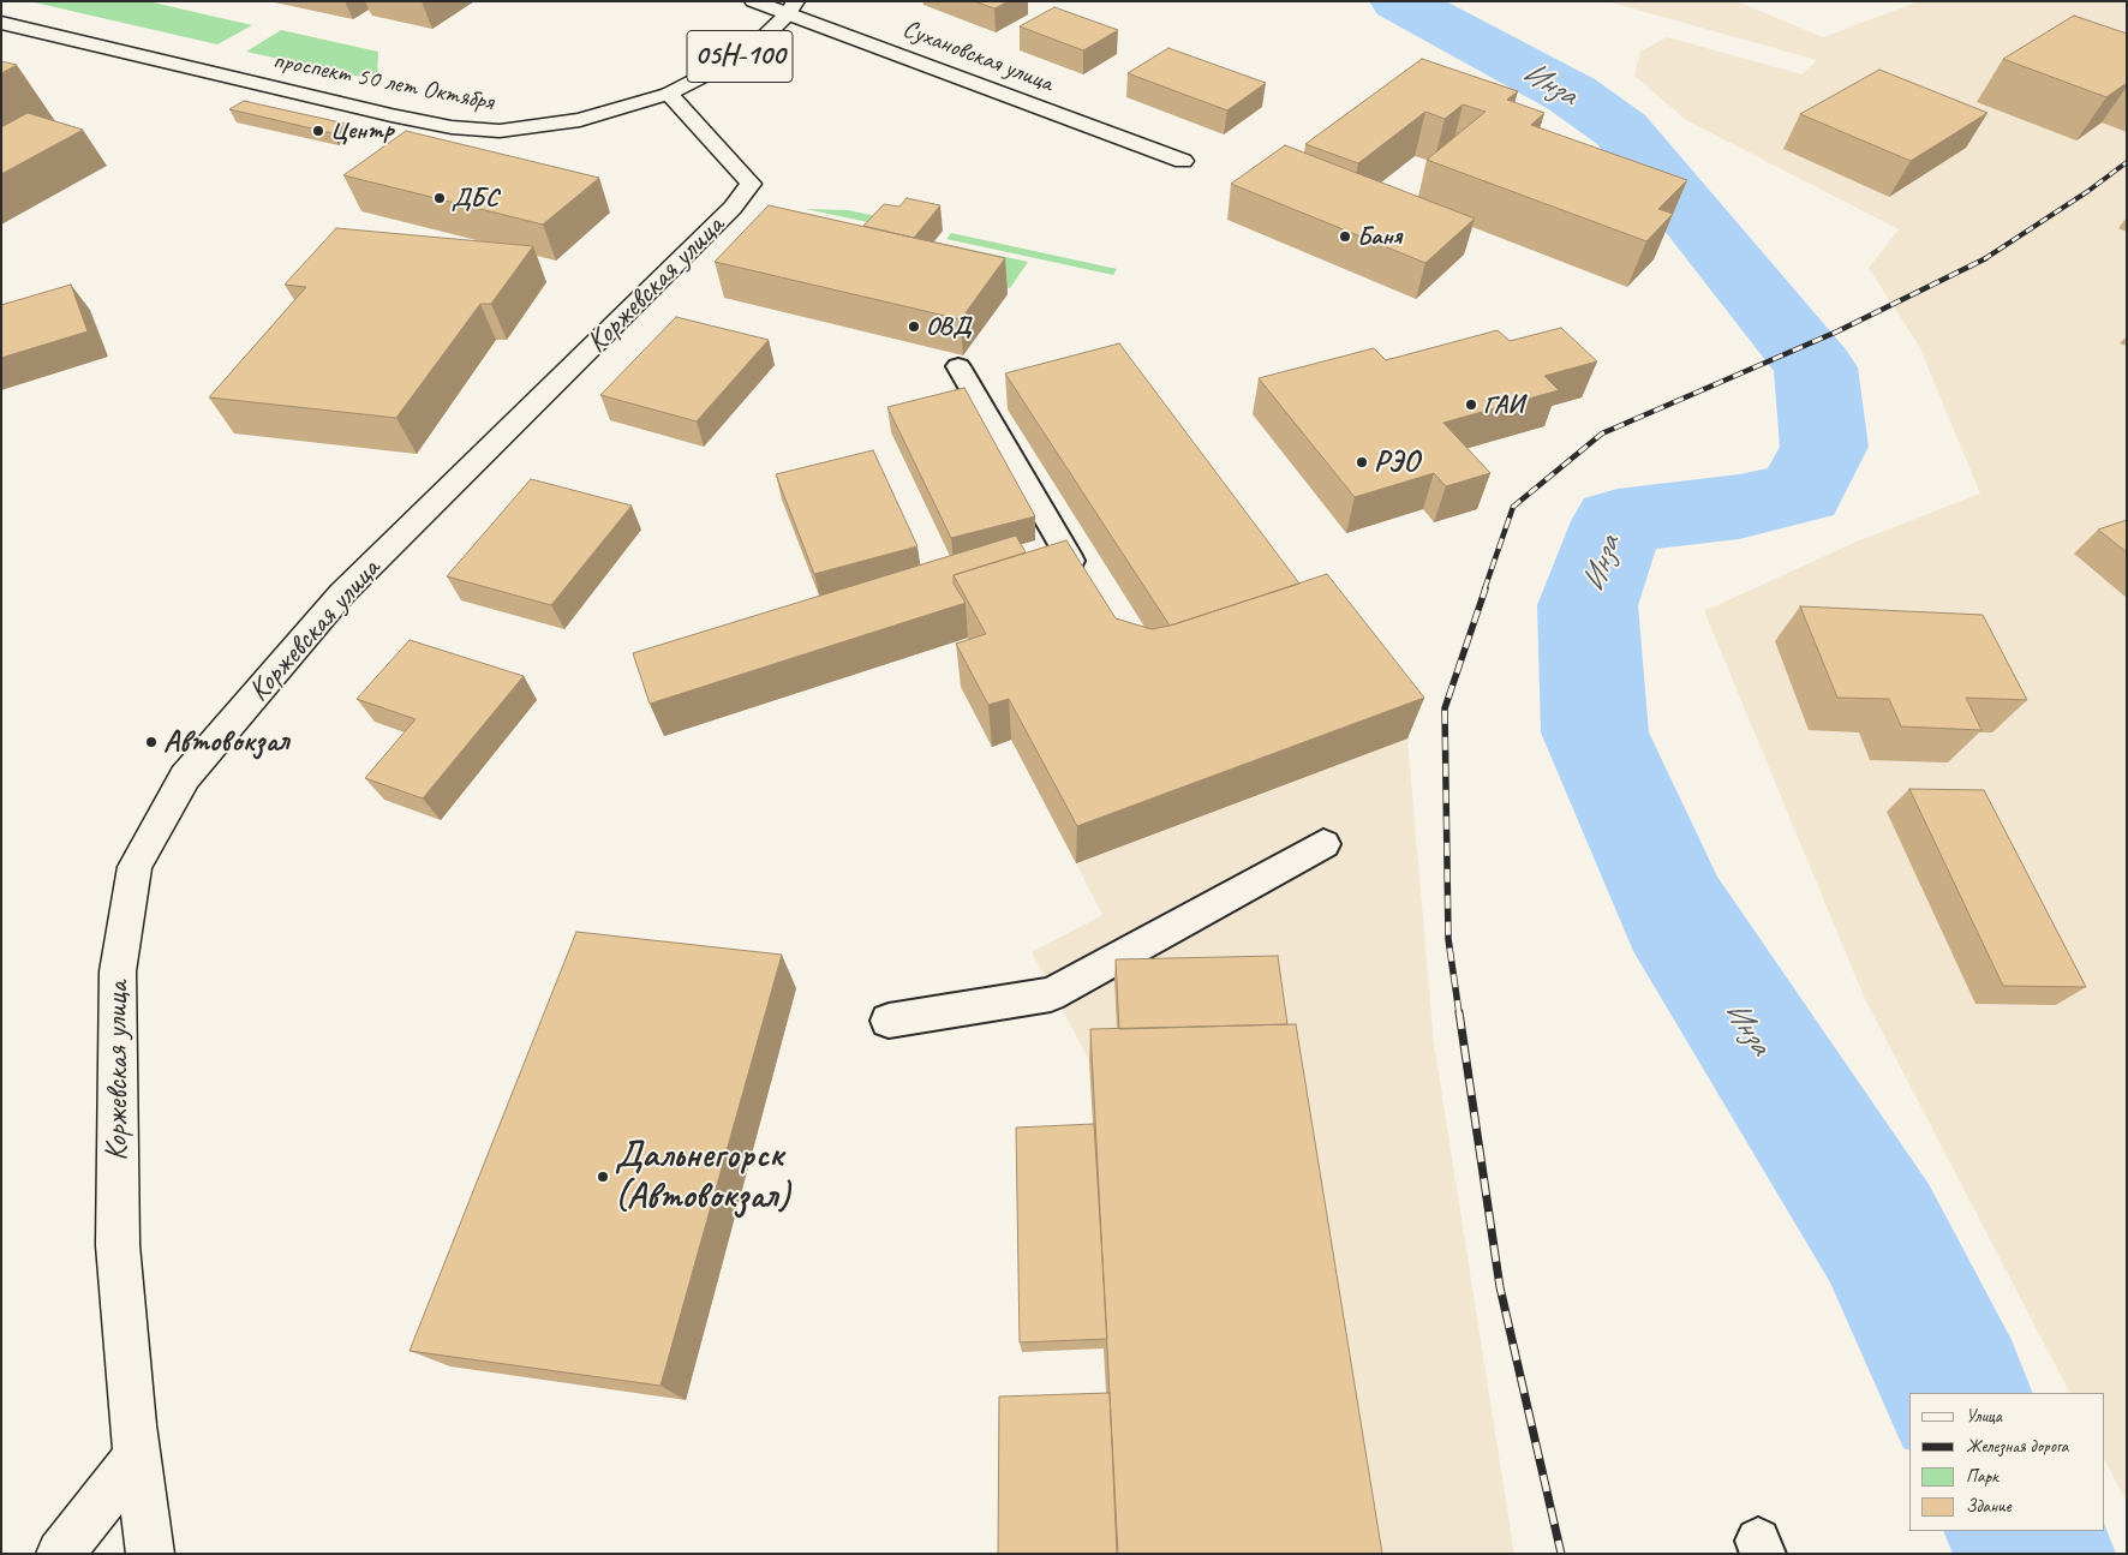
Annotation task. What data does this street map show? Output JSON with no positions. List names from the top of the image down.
{
  "streets": {
    "street": [
      "05Н-100",
      "Сухановская улица",
      "проспект 50 лет Октября",
      "Коржевская улица"
    ]
  },
  "crossings": [
    ["Сухановская улица", "проспект 50 лет Октября"],
    ["проспект 50 лет Октября", "Коржевская улица"]
  ],
  "water": ["Инза"],
  "places": [
    "Центр",
    "ДБС",
    "Баня",
    "ОВД",
    "ГАИ",
    "РЭО",
    "Автовокзал",
    "Дальнегорск (Автовокзал)"
  ],
  "legend": [
    "Улица",
    "Железная дорога",
    "Парк",
    "Здание"
  ]
}
